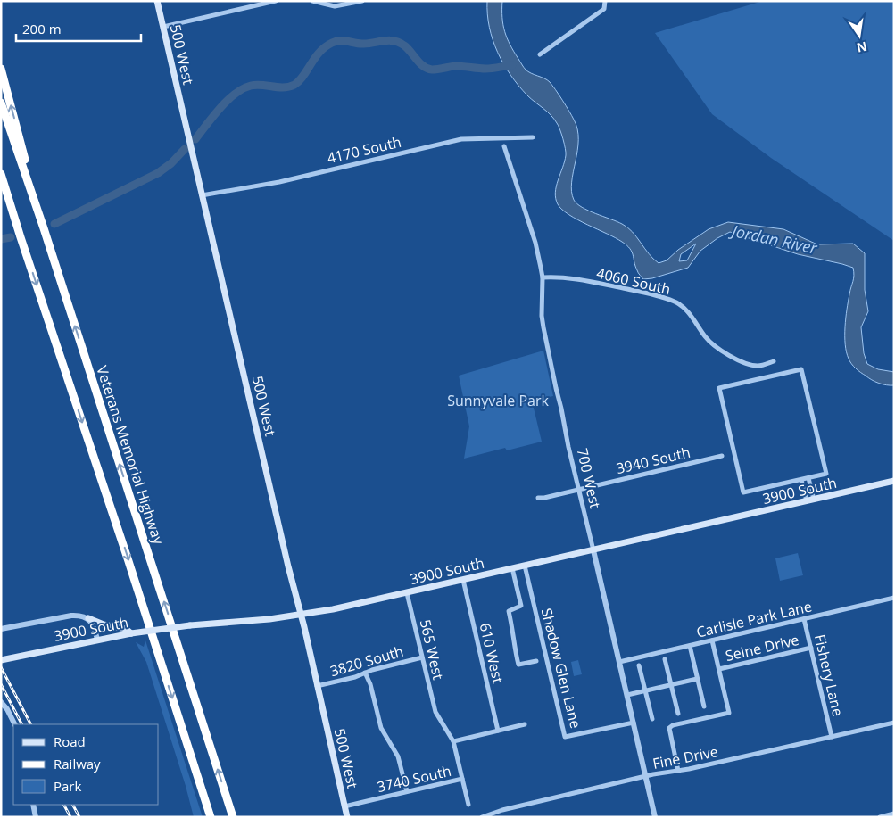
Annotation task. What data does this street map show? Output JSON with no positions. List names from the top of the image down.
{
  "streets": {
    "highway": ["Veterans Memorial Highway"],
    "main road": ["500 West", "3900 South"],
    "street": [
      "4170 South",
      "4060 South",
      "3940 South",
      "700 West",
      "Carlisle Park Lane",
      "Seine Drive",
      "565 West",
      "610 West",
      "3820 South",
      "Shadow Glen Lane",
      "Fishery Lane",
      "Fine Drive",
      "3740 South"
    ]
  },
  "crossings": [
    ["500 West", "4170 South"],
    ["500 West", "3900 South"],
    ["500 West", "3820 South"],
    ["500 West", "3740 South"],
    ["4060 South", "700 West"],
    ["3940 South", "700 West"],
    ["700 West", "3900 South"],
    ["700 West", "Carlisle Park Lane"],
    ["700 West", "Shadow Glen Lane"],
    ["700 West", "Fine Drive"],
    ["3900 South", "565 West"],
    ["3900 South", "610 West"],
    ["3900 South", "Shadow Glen Lane"],
    ["Carlisle Park Lane", "Fishery Lane"],
    ["Seine Drive", "Fishery Lane"],
    ["565 West", "3820 South"],
    ["565 West", "3740 South"],
    ["Fishery Lane", "Fine Drive"]
  ],
  "water": ["Jordan River"],
  "parks": ["Sunnyvale Park"],
  "legend": ["Road", "Railway", "Park"],
  "scale_bar": "200 m",
  "north": "bottom"
}
